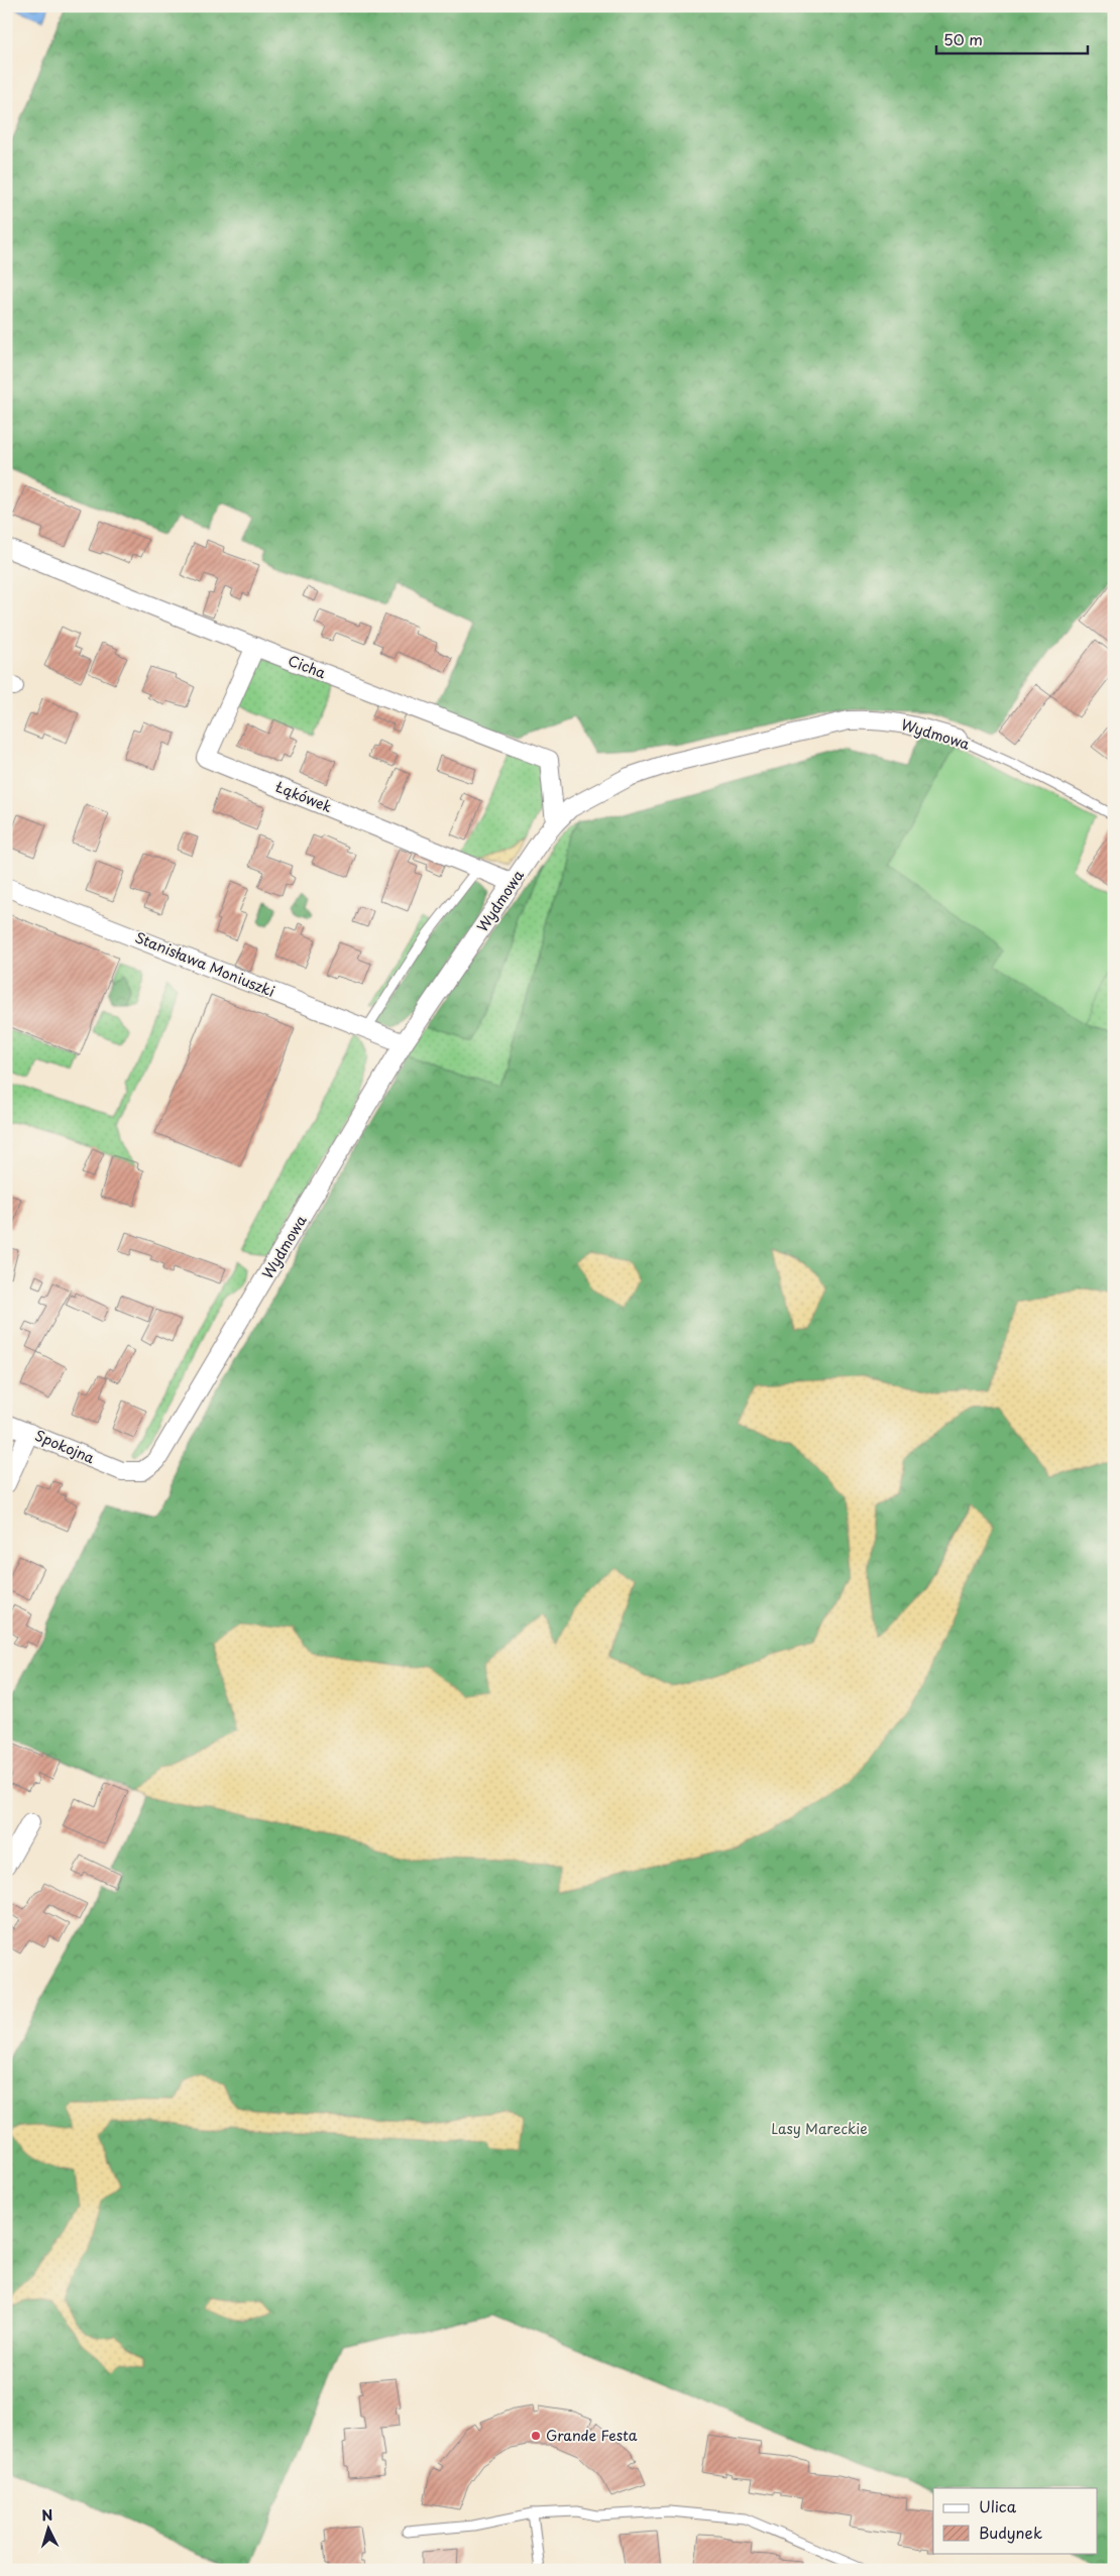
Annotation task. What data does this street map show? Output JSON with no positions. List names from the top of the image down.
{
  "streets": {
    "street": [
      "Cicha",
      "Wydmowa",
      "Łąkówek",
      "Stanisława Moniuszki",
      "Spokojna"
    ]
  },
  "crossings": [
    ["Cicha", "Wydmowa"],
    ["Cicha", "Łąkówek"],
    ["Wydmowa", "Łąkówek"],
    ["Wydmowa", "Stanisława Moniuszki"],
    ["Wydmowa", "Spokojna"]
  ],
  "parks": ["Lasy Mareckie"],
  "places": ["Grande Festa"],
  "legend": ["Ulica", "Budynek"],
  "scale_bar": "50 m",
  "north": "top"
}
